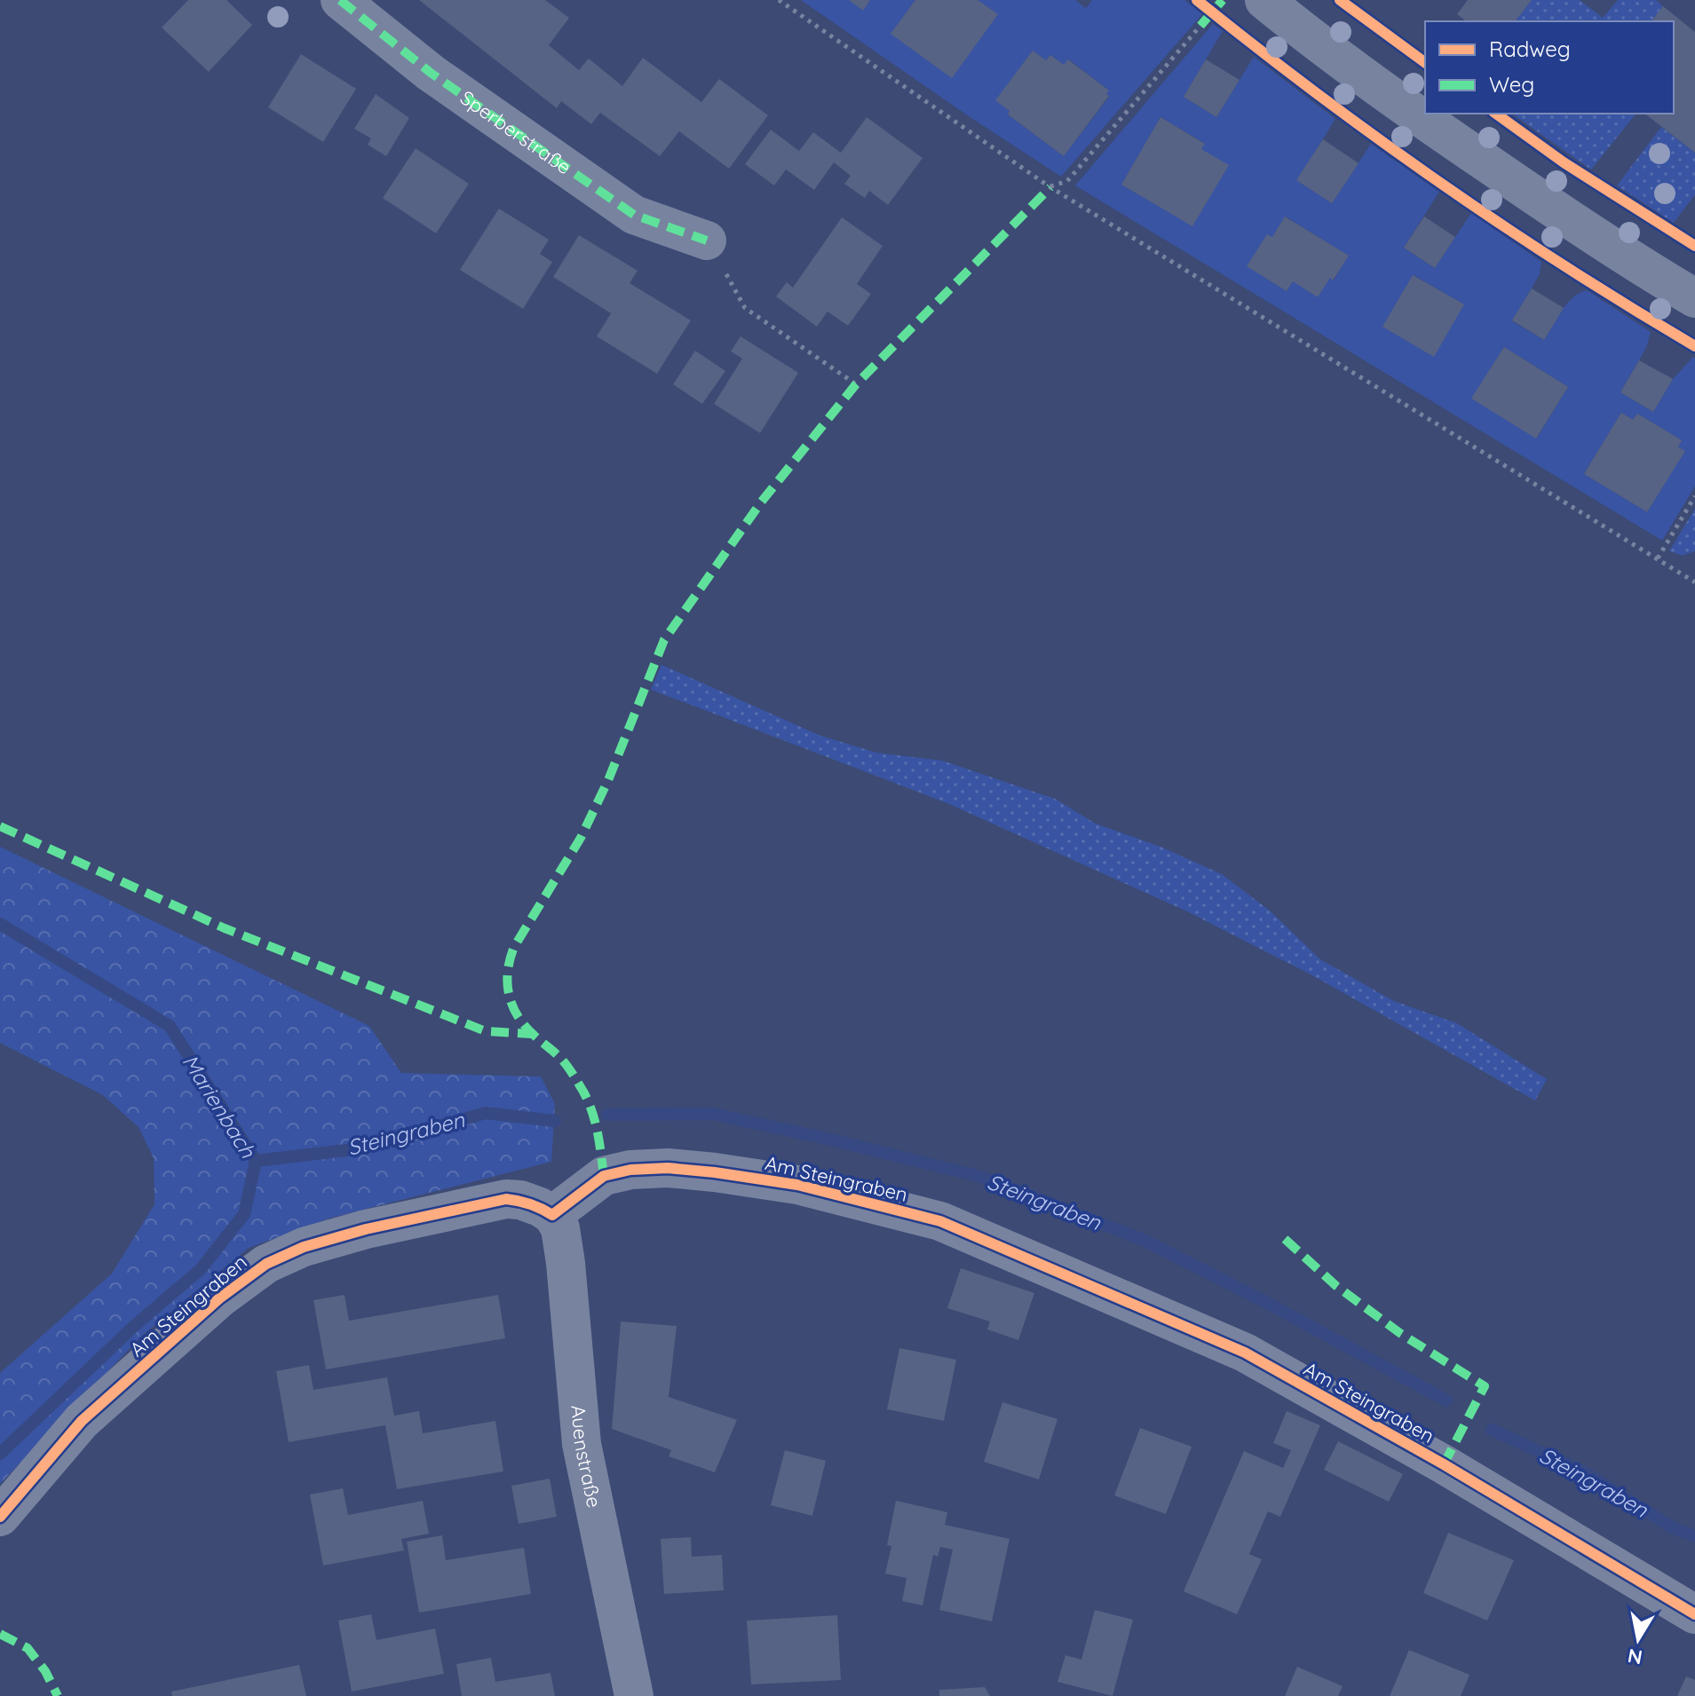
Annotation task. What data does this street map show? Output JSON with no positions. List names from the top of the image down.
{
  "streets": {
    "street": ["Sperberstraße", "Am Steingraben", "Auenstraße"]
  },
  "crossings": [
    ["Am Steingraben", "Auenstraße"]
  ],
  "water": ["Marienbach", "Steingraben"],
  "legend": ["Radweg", "Weg"],
  "north": "bottom"
}
